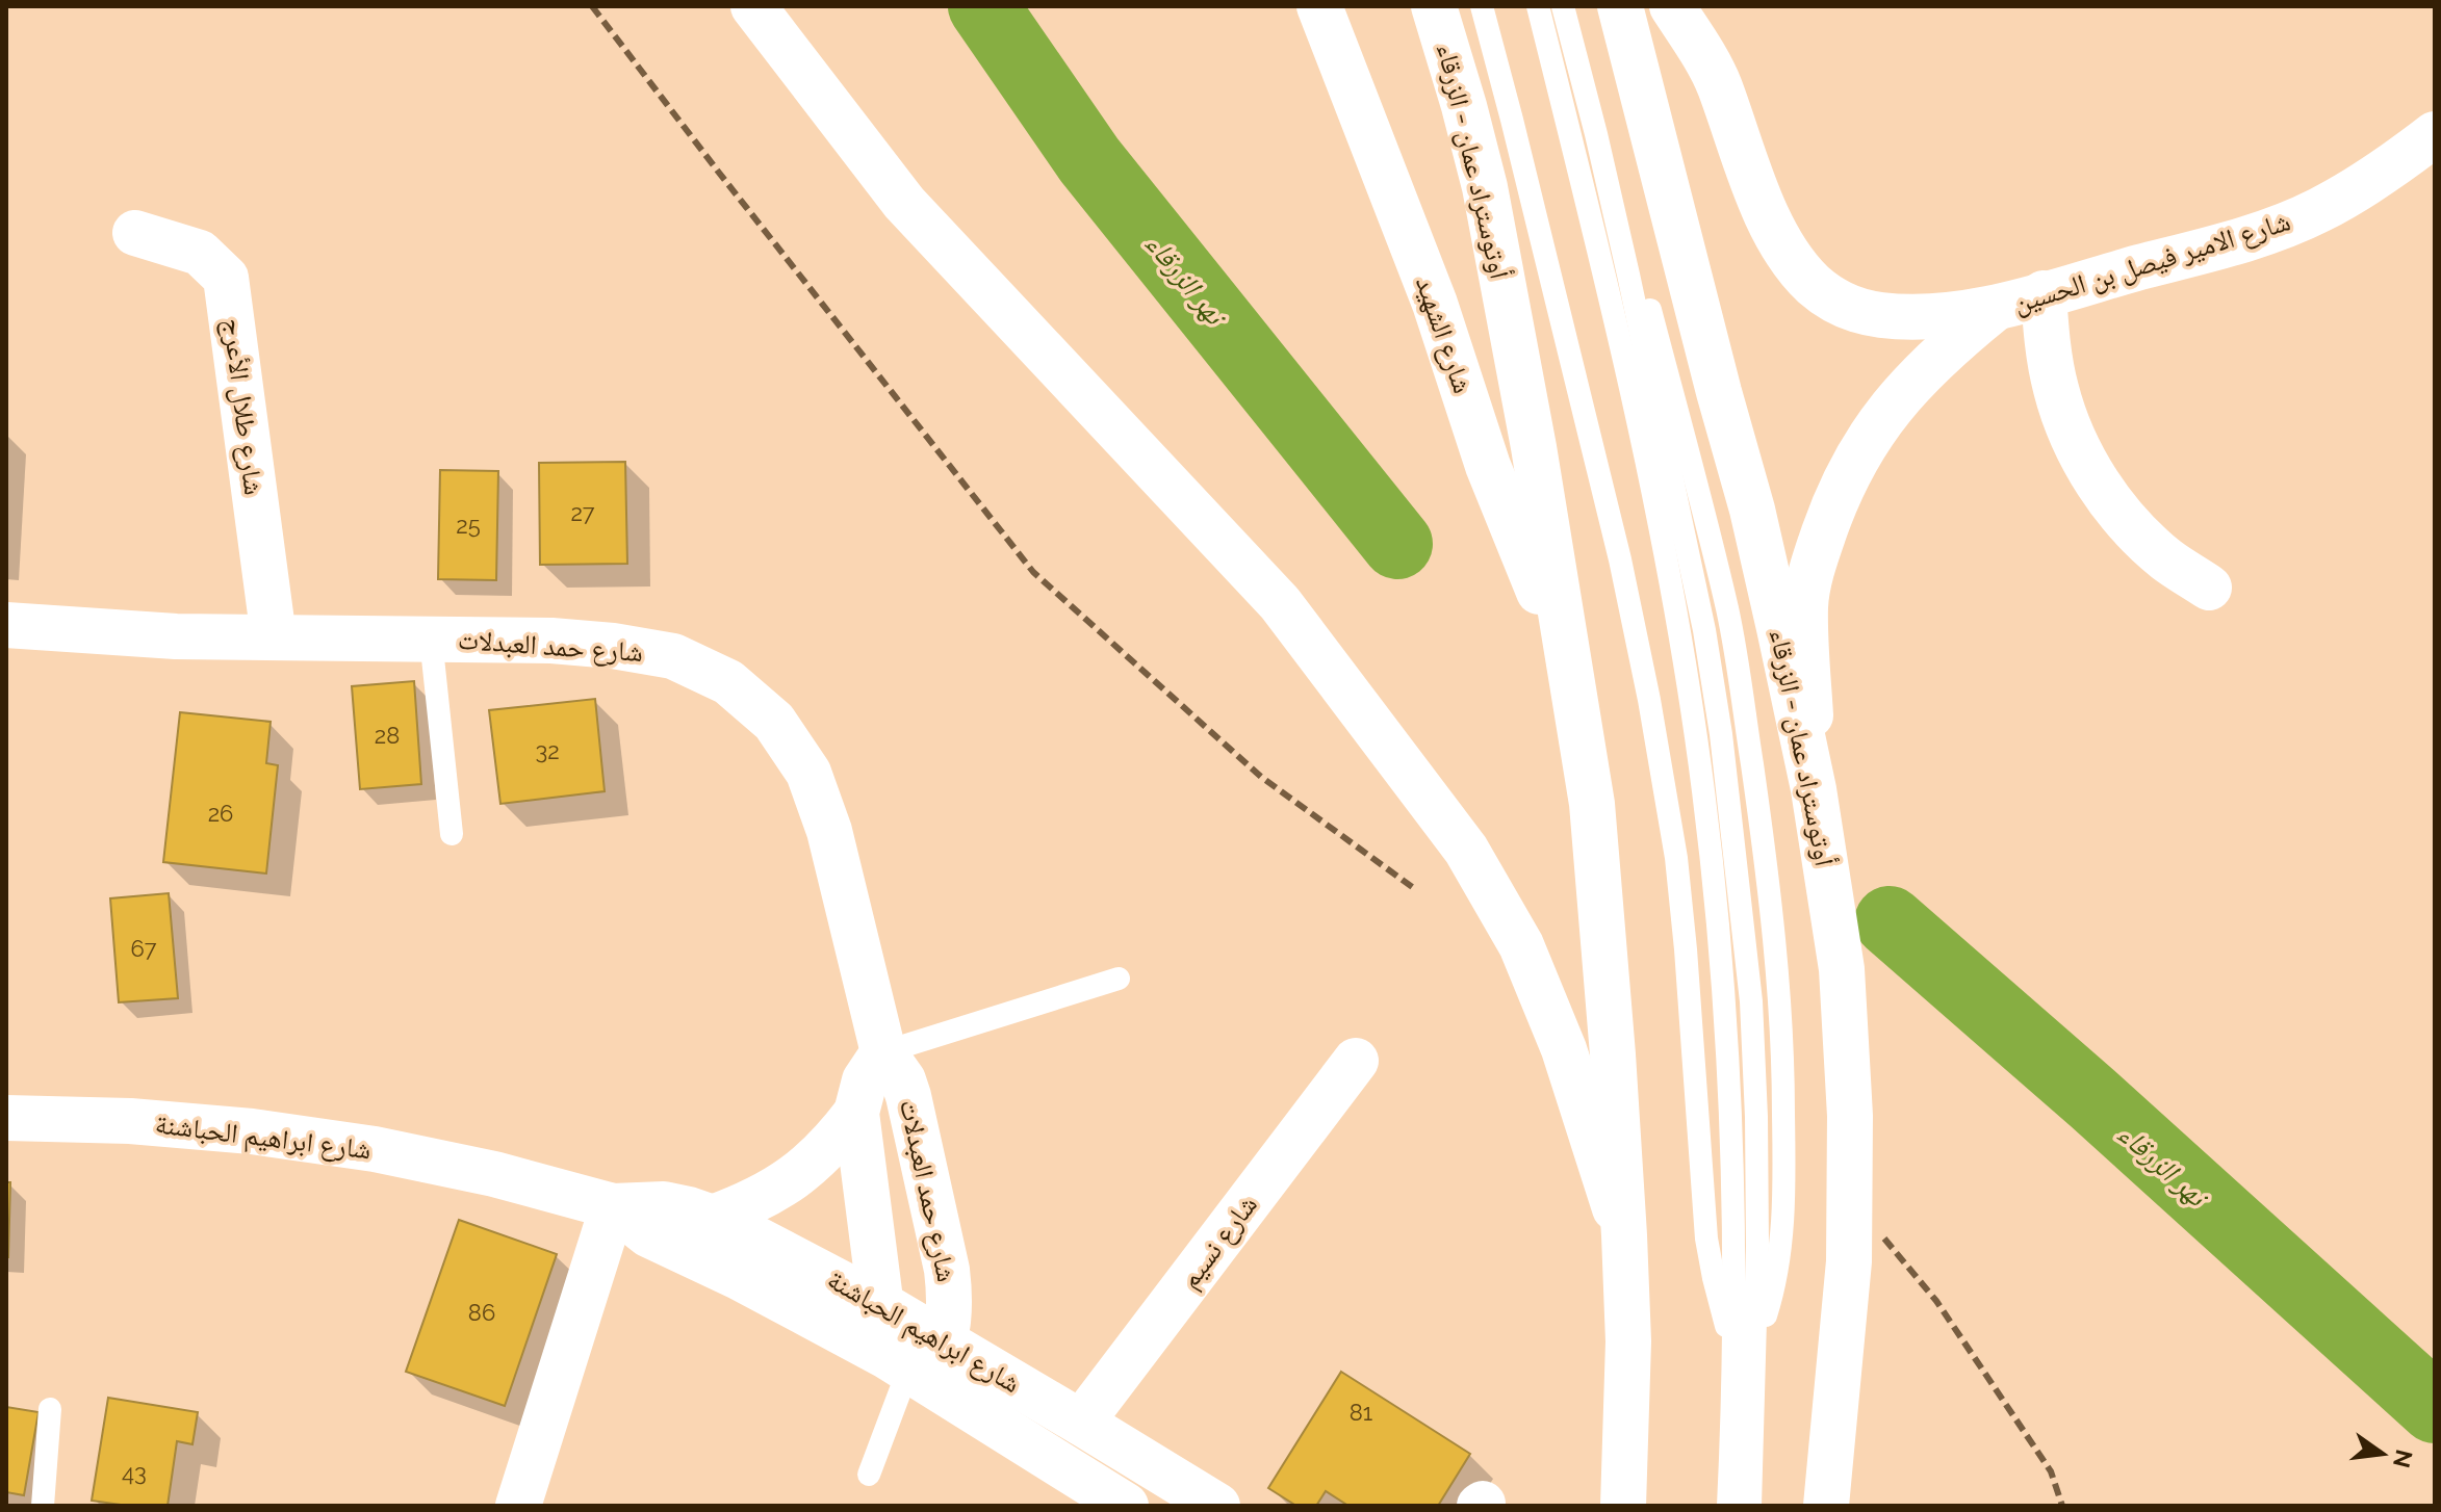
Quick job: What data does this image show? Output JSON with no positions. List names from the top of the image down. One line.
{"streets":{"main road":["أوتوستراد عمان - الزرقاء","شارع الامير فيصل بن الحسين","شارع الشهيد","شارع طلال الأعرج","شارع حمد العبدلات","شارع ابراهيم الحباشنة","شارع نسيم"]},"crossings":[["أوتوستراد عمان - الزرقاء","شارع الامير فيصل بن الحسين"],["أوتوستراد عمان - الزرقاء","شارع الشهيد"],["شارع طلال الأعرج","شارع حمد العبدلات"],["شارع حمد العبدلات","شارع ابراهيم الحباشنة"],["شارع ابراهيم الحباشنة","شارع نسيم"]],"water":["نهر الزرقاء"],"house_numbers":["27","25","28","32","26","67","86","81","43"],"north":"right"}
